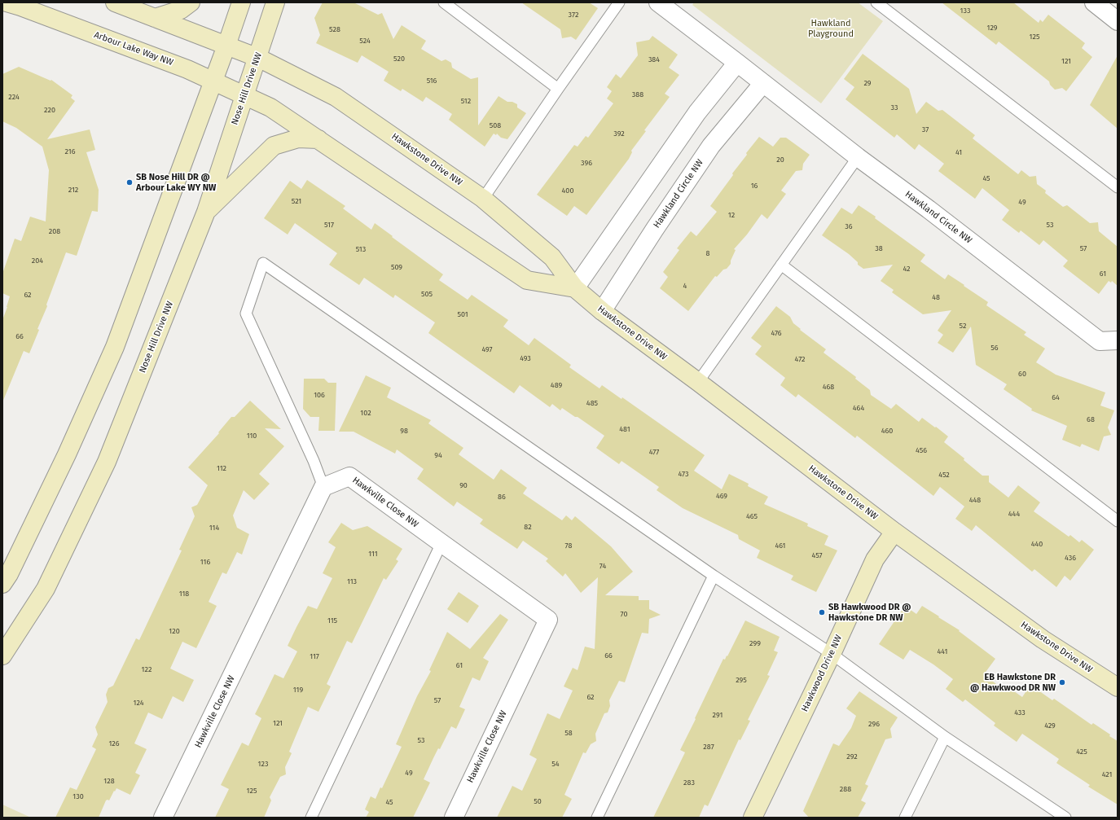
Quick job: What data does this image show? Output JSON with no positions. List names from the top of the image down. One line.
{"streets":{"street":["Arbour Lake Way NW","Nose Hill Drive NW","Hawkstone Drive NW","Hawkland Circle NW","Hawkville Close NW","Hawkwood Drive NW"]},"crossings":[["Arbour Lake Way NW","Nose Hill Drive NW"],["Nose Hill Drive NW","Hawkstone Drive NW"],["Hawkstone Drive NW","Hawkland Circle NW"],["Hawkstone Drive NW","Hawkwood Drive NW"]],"parks":["Hawkland Playground"],"places":["SB Nose Hill DR @ Arbour Lake WY NW","SB Hawkwood DR @ Hawkstone DR NW","EB Hawkstone DR @ Hawkwood DR NW"],"house_numbers":["133","372","129","528","125","524","520","384","121","516","29","388","224","512","33","220","508","37","392","216","41","20","396","45","16","212","400","521","49","12","517","53","36","208","38","57","513","8","204","509","42","61","4","505","62","48","501","52","476","66","56","497","493","472","60","489","468","106","64","485","464","102","68","481","98","460","110","456","477","94","112","473","452","90","469","86","448","444","465","82","114","440","78","461","111","457","436","116","74","113","118","70","115","120","299","441","66","117","61","122","295","119","62","57","124","433","291","121","296","429","58","53","126","287","425","292","123","54","49","421","128","283","288","125","130","50","45"]}
